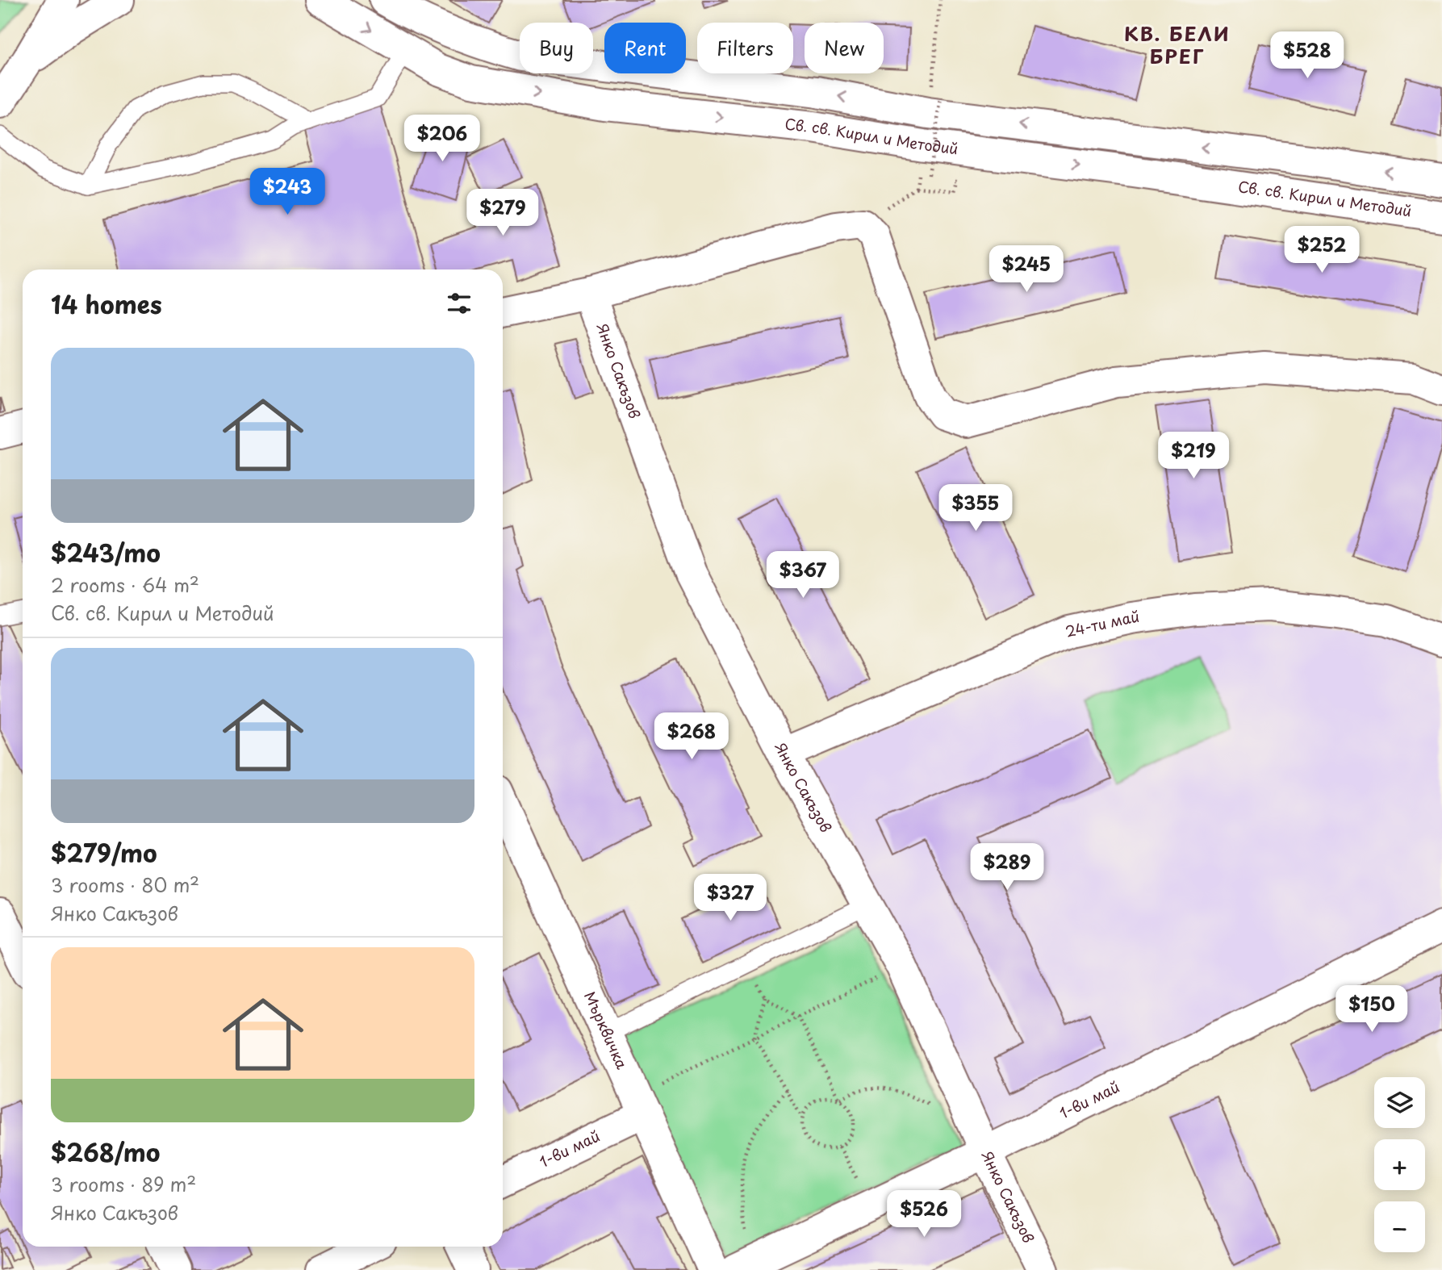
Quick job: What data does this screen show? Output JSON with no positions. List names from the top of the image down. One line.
{"streets":{"street":["Св. св. Кирил и Методий","Янко Сакъзов","24-ти май","Мърквичка","1-ви май"]},"crossings":[["Янко Сакъзов","24-ти май"],["Янко Сакъзов","1-ви май"],["Мърквичка","1-ви май"]],"districts":["КВ. БЕЛИ БРЕГ"],"page":{"chip":["Buy","Rent","Filters","New"],"price":["$528","$206","$243","$279","$252","$245","$219","$355","$367","$268","$289","$327","$150","$526"],"heading":"14 homes","list":[{"name":"$243/mo","note":"2 rooms · 64 m² · Св. св. Кирил и Методий"},{"name":"$279/mo","note":"3 rooms · 80 m² · Янко Сакъзов"},{"name":"$268/mo","note":"3 rooms · 89 m² · Янко Сакъзов"}],"map_buttons":["+","−"]}}
